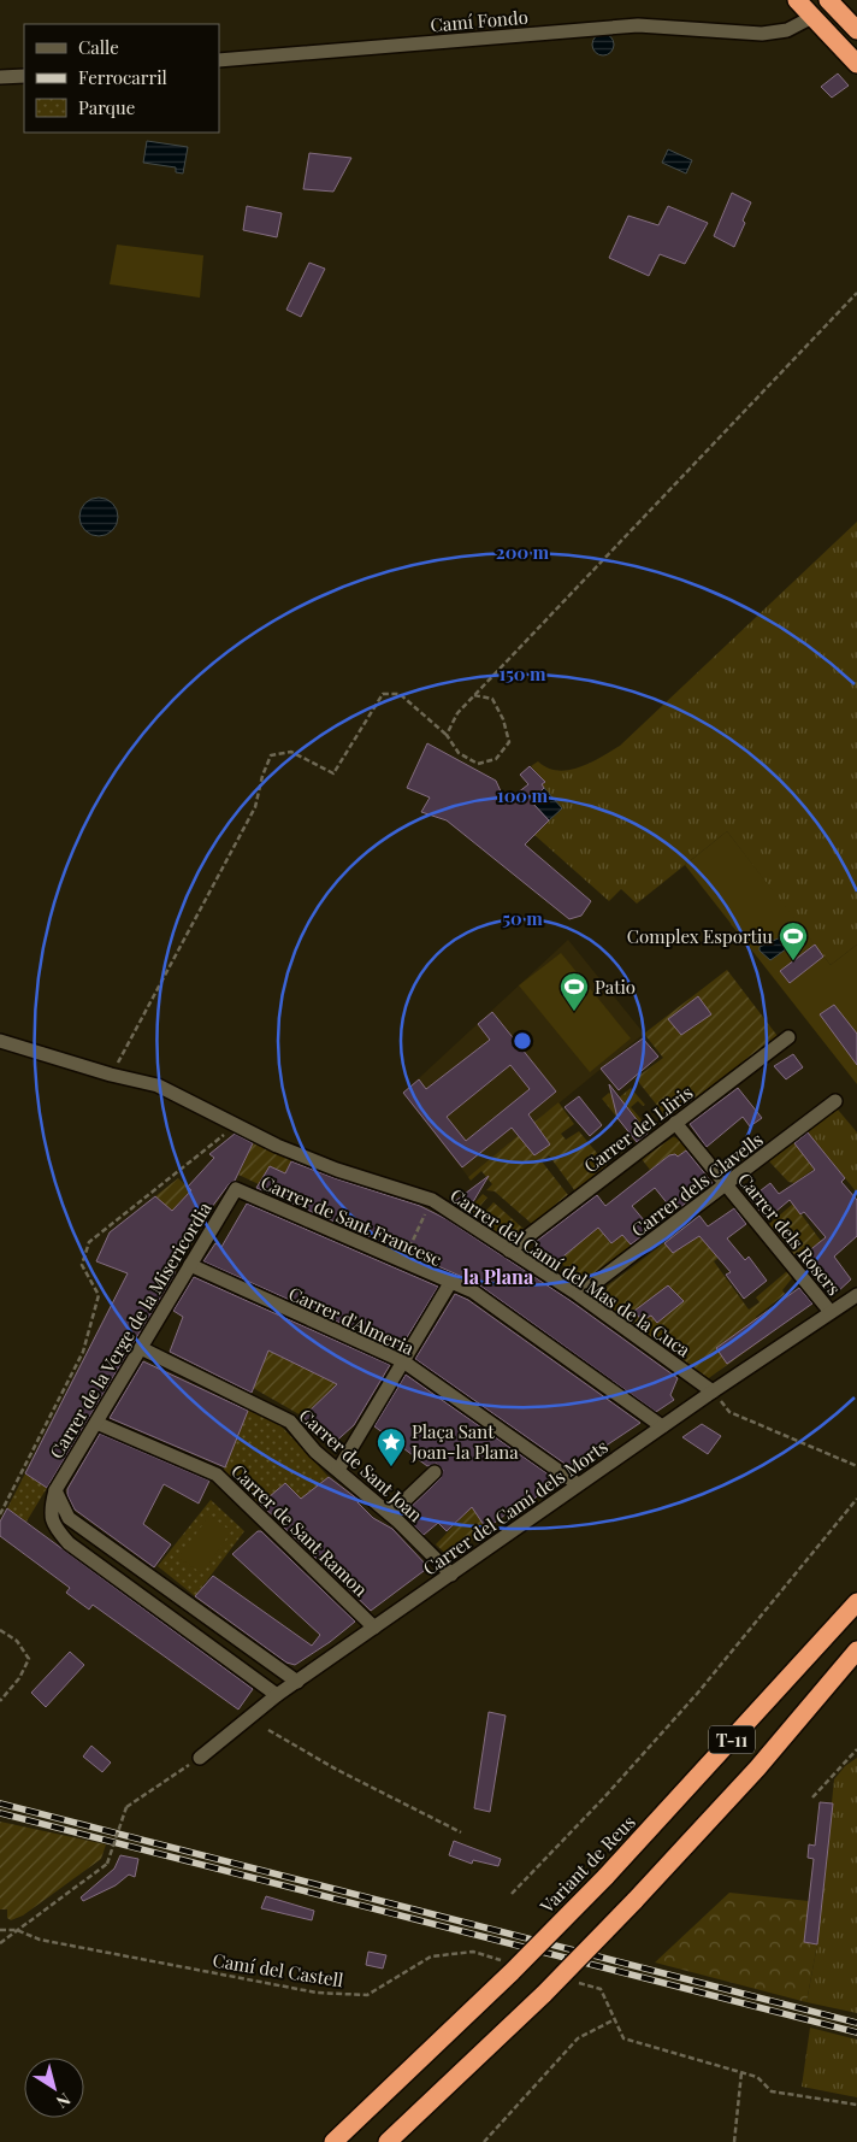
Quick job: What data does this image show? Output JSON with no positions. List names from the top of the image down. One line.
{"streets":{"highway":["T-11","Variant de Reus"],"street":["Camí Fondo","Carrer del Lliris","Carrer dels Clavells","Carrer de Sant Francesc","Carrer dels Rosers","Carrer del Camí del Mas de la Cuca","Carrer d'Almeria","Carrer de la Verge de la Misericordia","Carrer de Sant Joan","Carrer del Camí dels Morts","Carrer de Sant Ramon"],"path":["Camí del Castell"]},"crossings":[["Carrer del Lliris","Carrer dels Rosers"],["Carrer del Lliris","Carrer del Camí del Mas de la Cuca"],["Carrer dels Clavells","Carrer dels Rosers"],["Carrer dels Clavells","Carrer del Camí del Mas de la Cuca"],["Carrer de Sant Francesc","Carrer de la Verge de la Misericordia"],["Carrer de Sant Francesc","Carrer del Camí dels Morts"],["Carrer dels Rosers","Carrer del Camí dels Morts"],["Carrer del Camí del Mas de la Cuca","Carrer del Camí dels Morts"],["Carrer d'Almeria","Carrer de la Verge de la Misericordia"],["Carrer d'Almeria","Carrer del Camí dels Morts"],["Carrer de la Verge de la Misericordia","Carrer de Sant Joan"],["Carrer de la Verge de la Misericordia","Carrer de Sant Ramon"],["Carrer de Sant Joan","Carrer del Camí dels Morts"],["Carrer del Camí dels Morts","Carrer de Sant Ramon"],["Variant de Reus","Camí del Castell"]],"districts":["la Plana"],"places":{"sports":["Complex Esportiu","Patio"],"place":["Plaça Sant Joan-la Plana"]},"legend":["Calle","Ferrocarril","Parque"],"north":"bottom right","rings":["200 m","150 m","100 m","50 m"]}
